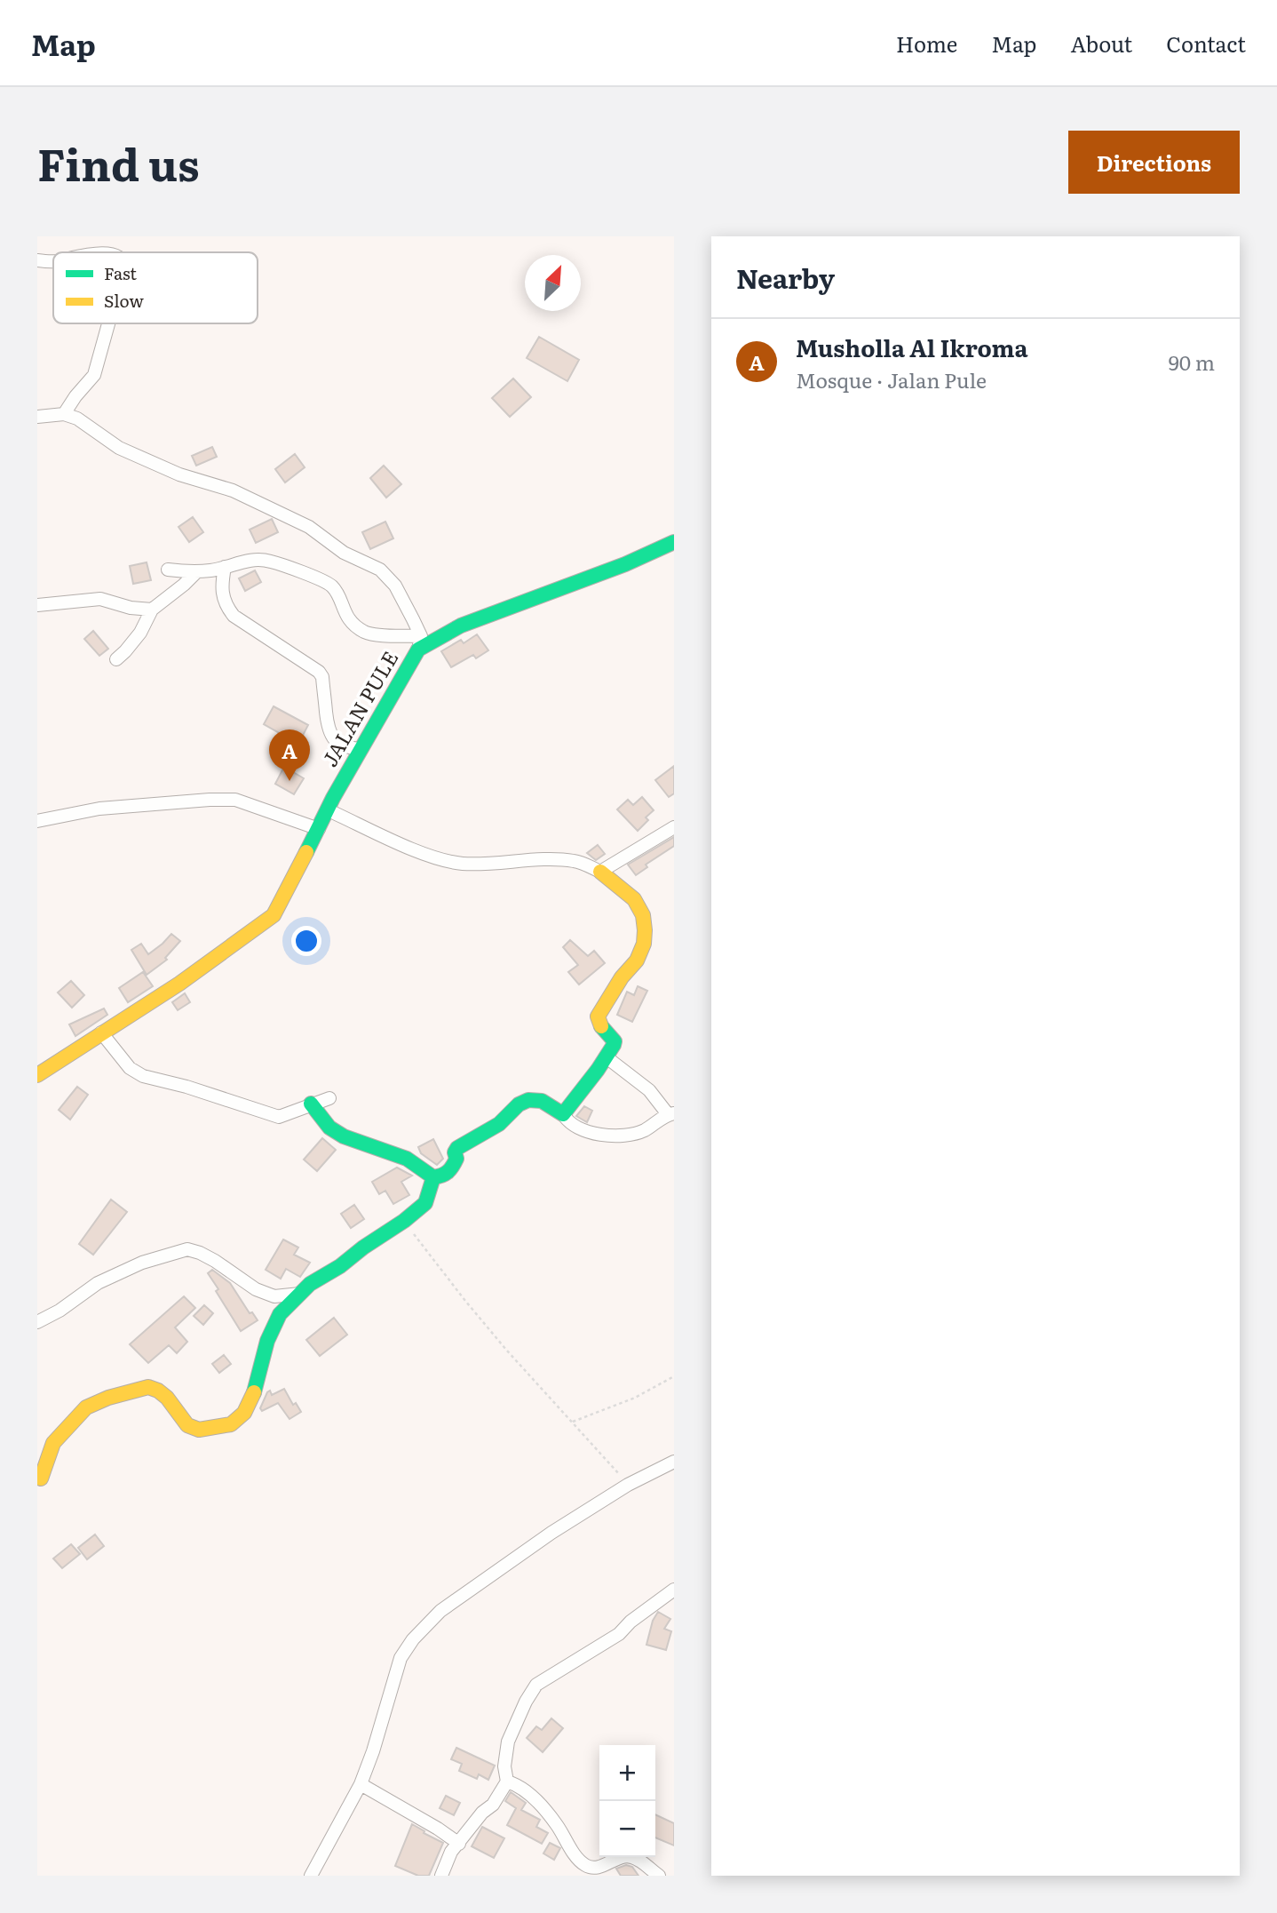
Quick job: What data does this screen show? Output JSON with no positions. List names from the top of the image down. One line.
{"streets":{"street":["JALAN PULE"]},"legend":["Fast","Slow"],"north":"top right","page":{"header":"Map","nav":["Home","Map","About","Contact"],"title":"Find us","buttons":"Directions","heading":"Nearby","list":[{"mark":"A","name":"Musholla Al Ikroma","note":"Mosque · Jalan Pule","value":"90 m"}],"pins":"A","map_buttons":["+","−"]}}
